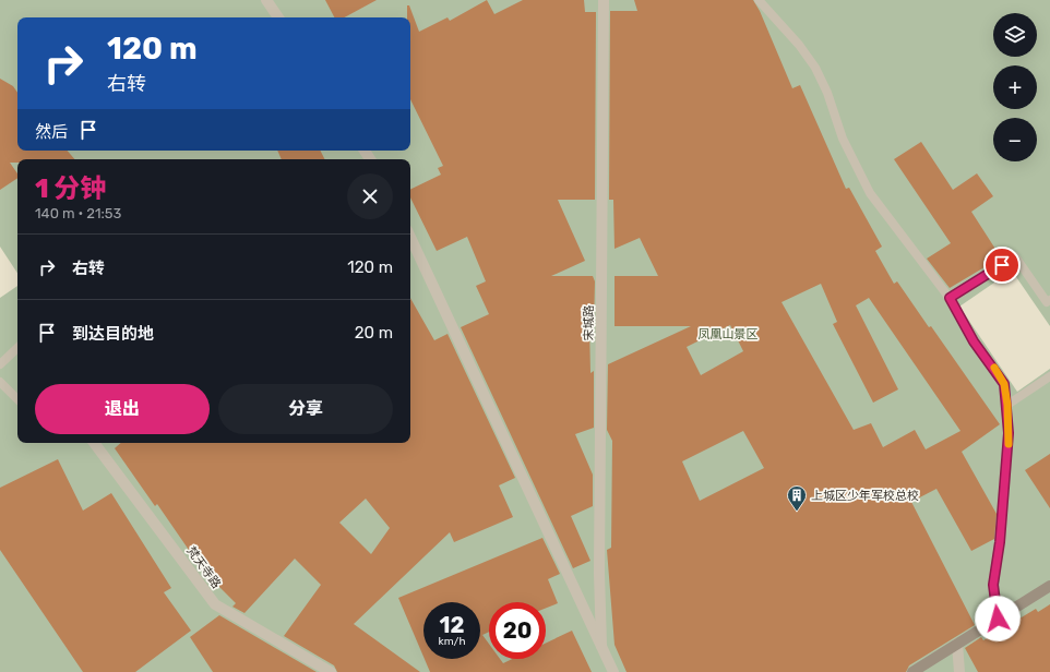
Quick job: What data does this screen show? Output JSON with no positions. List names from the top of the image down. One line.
{"streets":{"street":["宋城路","梵天寺路"]},"parks":["凤凰山景区"],"places":{"building":["上城区少年军校总校"]},"page":{"map_buttons":["+","−"],"turn":["120 m","右转"],"then":"然后","heading":["1 分钟","140 m · 21:53"],"list":[{"name":"右转","value":"120 m"},{"name":"到达目的地","value":"20 m"}],"buttons":["退出","分享"],"speed":"12 km/h","limit":"20"}}
